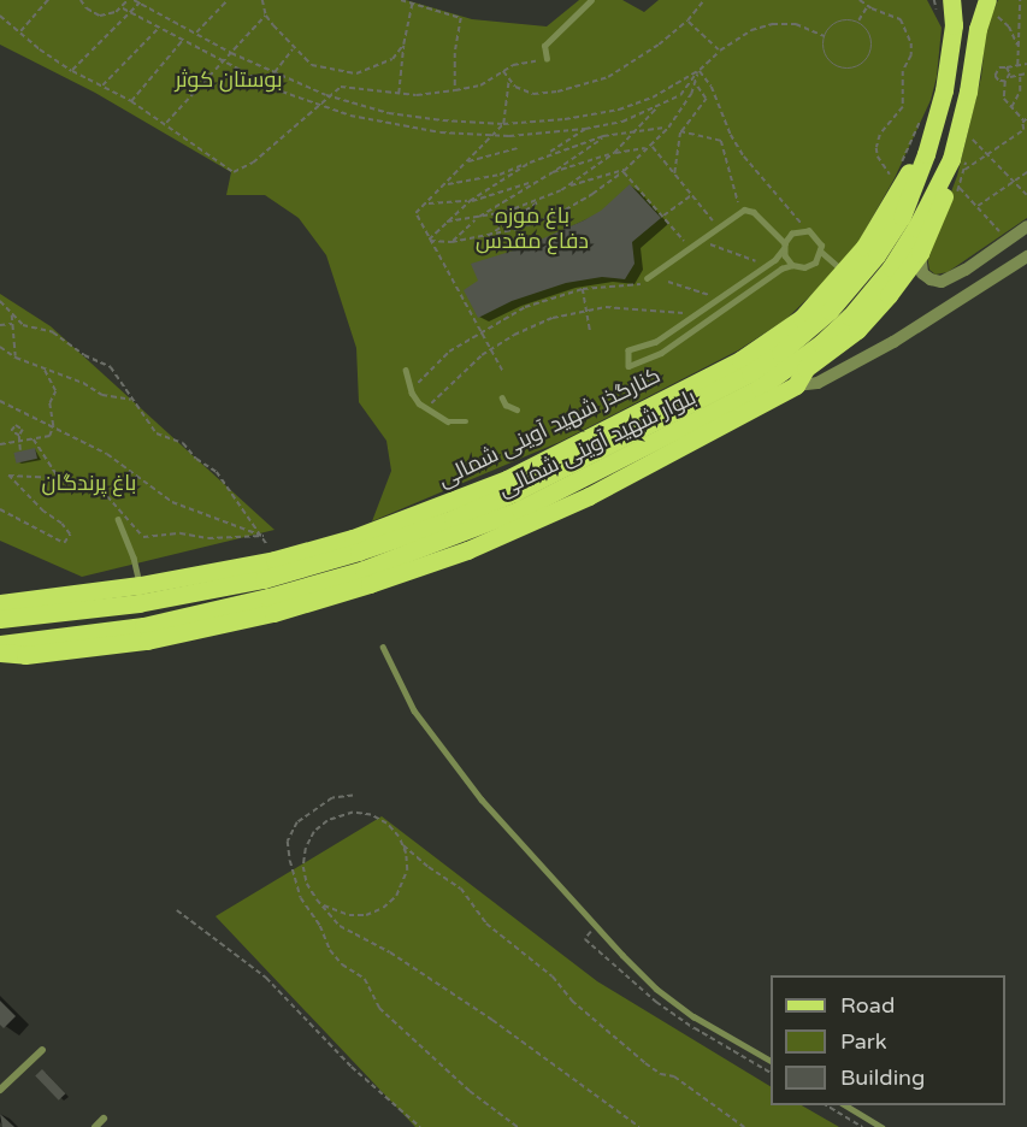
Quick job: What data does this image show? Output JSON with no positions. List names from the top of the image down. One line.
{"streets":{"main road":["کنارگذر شهید آوینی شمالی","بلوار شهید آوینی شمالی"]},"crossings":[["کنارگذر شهید آوینی شمالی","بلوار شهید آوینی شمالی"]],"parks":["بوستان کوثر","باغ موزه دفاع مقدس","باغ پرندگان"],"legend":["Road","Park","Building"]}
